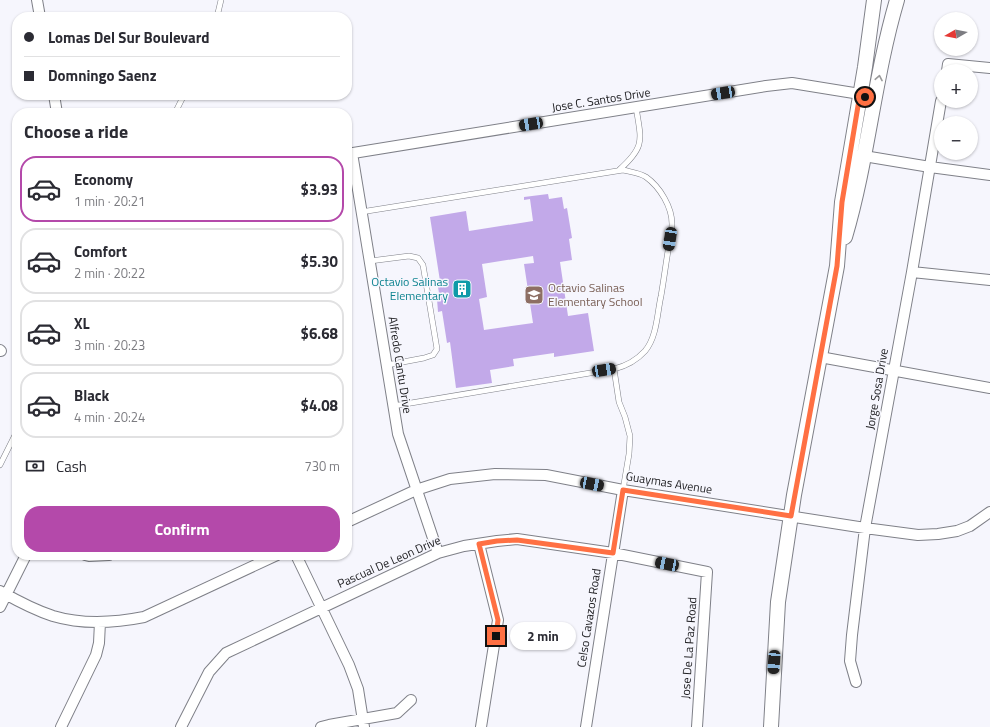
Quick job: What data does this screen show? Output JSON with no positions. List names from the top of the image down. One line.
{"streets":{"street":["Jose C. Santos Drive","Alfredo Cantu Drive","Jorge Sosa Drive","Guaymas Avenue","Pascual De Leon Drive","Celso Cavazos Road","Jose De La Paz Road"]},"crossings":[["Alfredo Cantu Drive","Guaymas Avenue"],["Alfredo Cantu Drive","Pascual De Leon Drive"],["Jorge Sosa Drive","Guaymas Avenue"],["Guaymas Avenue","Celso Cavazos Road"],["Pascual De Leon Drive","Celso Cavazos Road"],["Pascual De Leon Drive","Jose De La Paz Road"]],"places":{"building":["Octavio Salinas Elementary"],"school or university":["Octavio Salinas Elementary School"]},"north":"left","page":{"map_buttons":["+","−"],"banner":["Lomas Del Sur Boulevard","Domningo Saenz"],"heading":"Choose a ride","list":[{"name":"Economy","note":"1 min · 20:21","value":"$3.93"},{"name":"Comfort","note":"2 min · 20:22","value":"$5.30"},{"name":"XL","note":"3 min · 20:23","value":"$6.68"},{"name":"Black","note":"4 min · 20:24","value":"$4.08"}],"pay":["Cash","730 m"],"buttons":"Confirm","bubble":"2 min"}}
